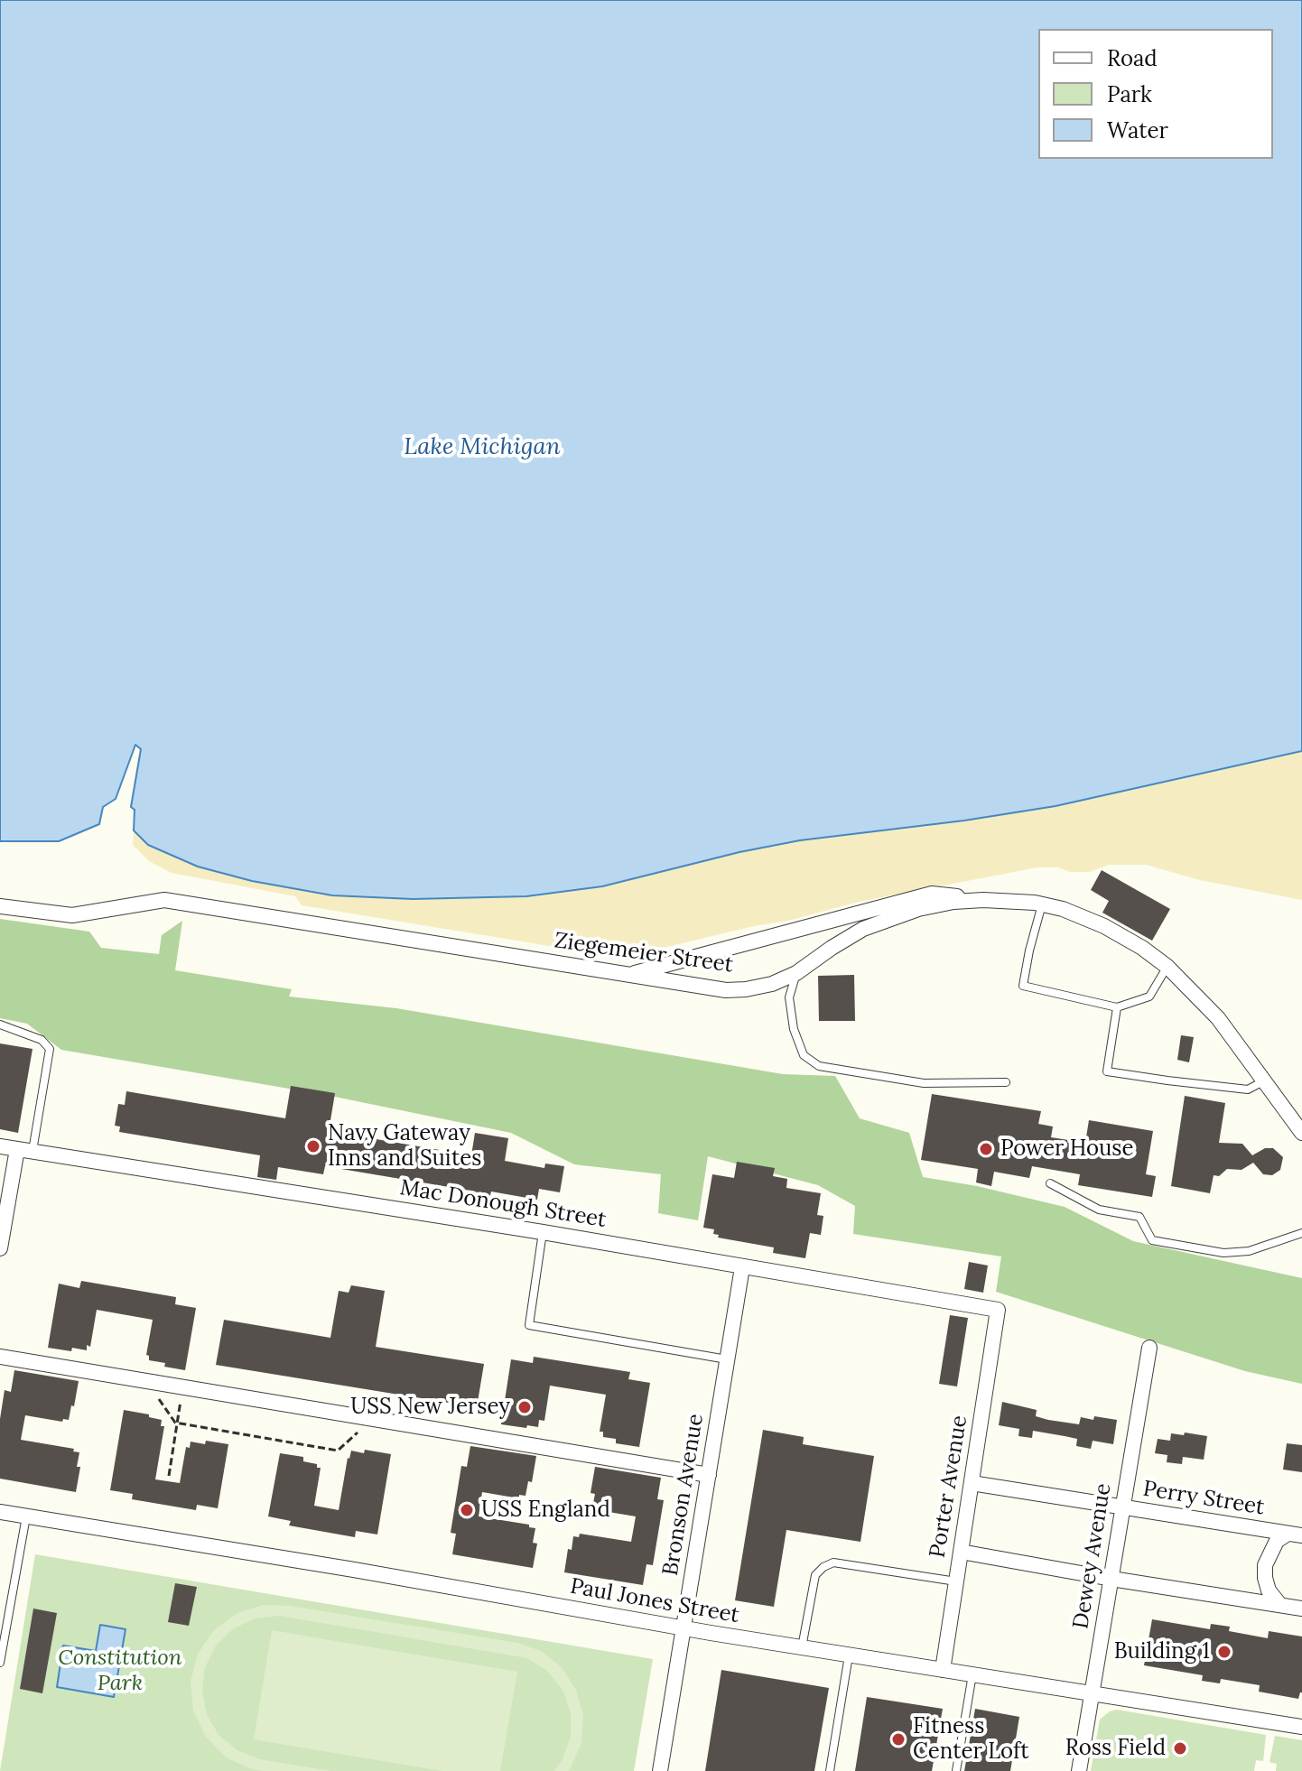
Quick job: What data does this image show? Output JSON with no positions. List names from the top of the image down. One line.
{"streets":{"street":["Ziegemeier Street","Mac Donough Street","Porter Avenue","Bronson Avenue","Perry Street","Dewey Avenue","Paul Jones Street"]},"crossings":[["Mac Donough Street","Porter Avenue"],["Mac Donough Street","Bronson Avenue"],["Porter Avenue","Perry Street"],["Porter Avenue","Paul Jones Street"],["Bronson Avenue","Paul Jones Street"],["Perry Street","Dewey Avenue"],["Dewey Avenue","Paul Jones Street"]],"water":["Lake Michigan"],"parks":["Constitution Park"],"places":["Navy Gateway Inns and Suites","Power House","USS New Jersey","USS England","Building 1","Fitness Center Loft","Ross Field"],"legend":["Road","Park","Water"]}
